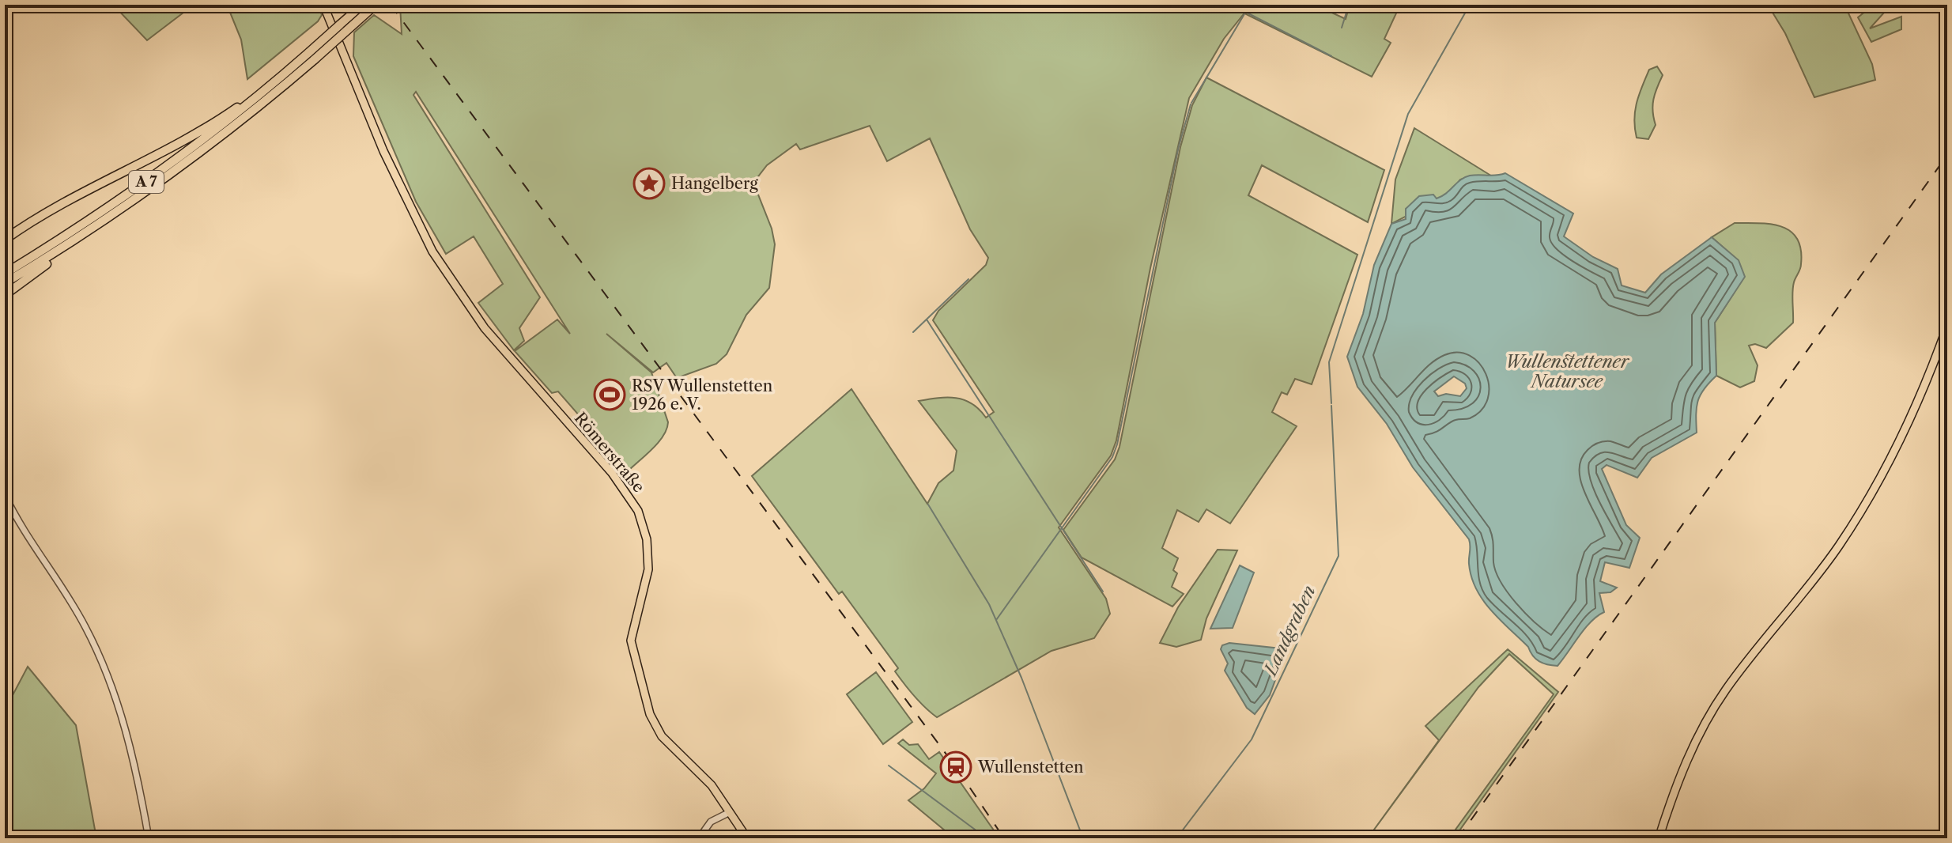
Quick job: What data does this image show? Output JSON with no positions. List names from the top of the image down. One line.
{"streets":{"highway":["A 7"],"main road":["Römerstraße"]},"water":["Wullenstettener Natursee","Landgraben"],"places":{"place":["Hangelberg"],"sports":["RSV Wullenstetten 1926 e. V."],"station":["Wullenstetten"]}}
